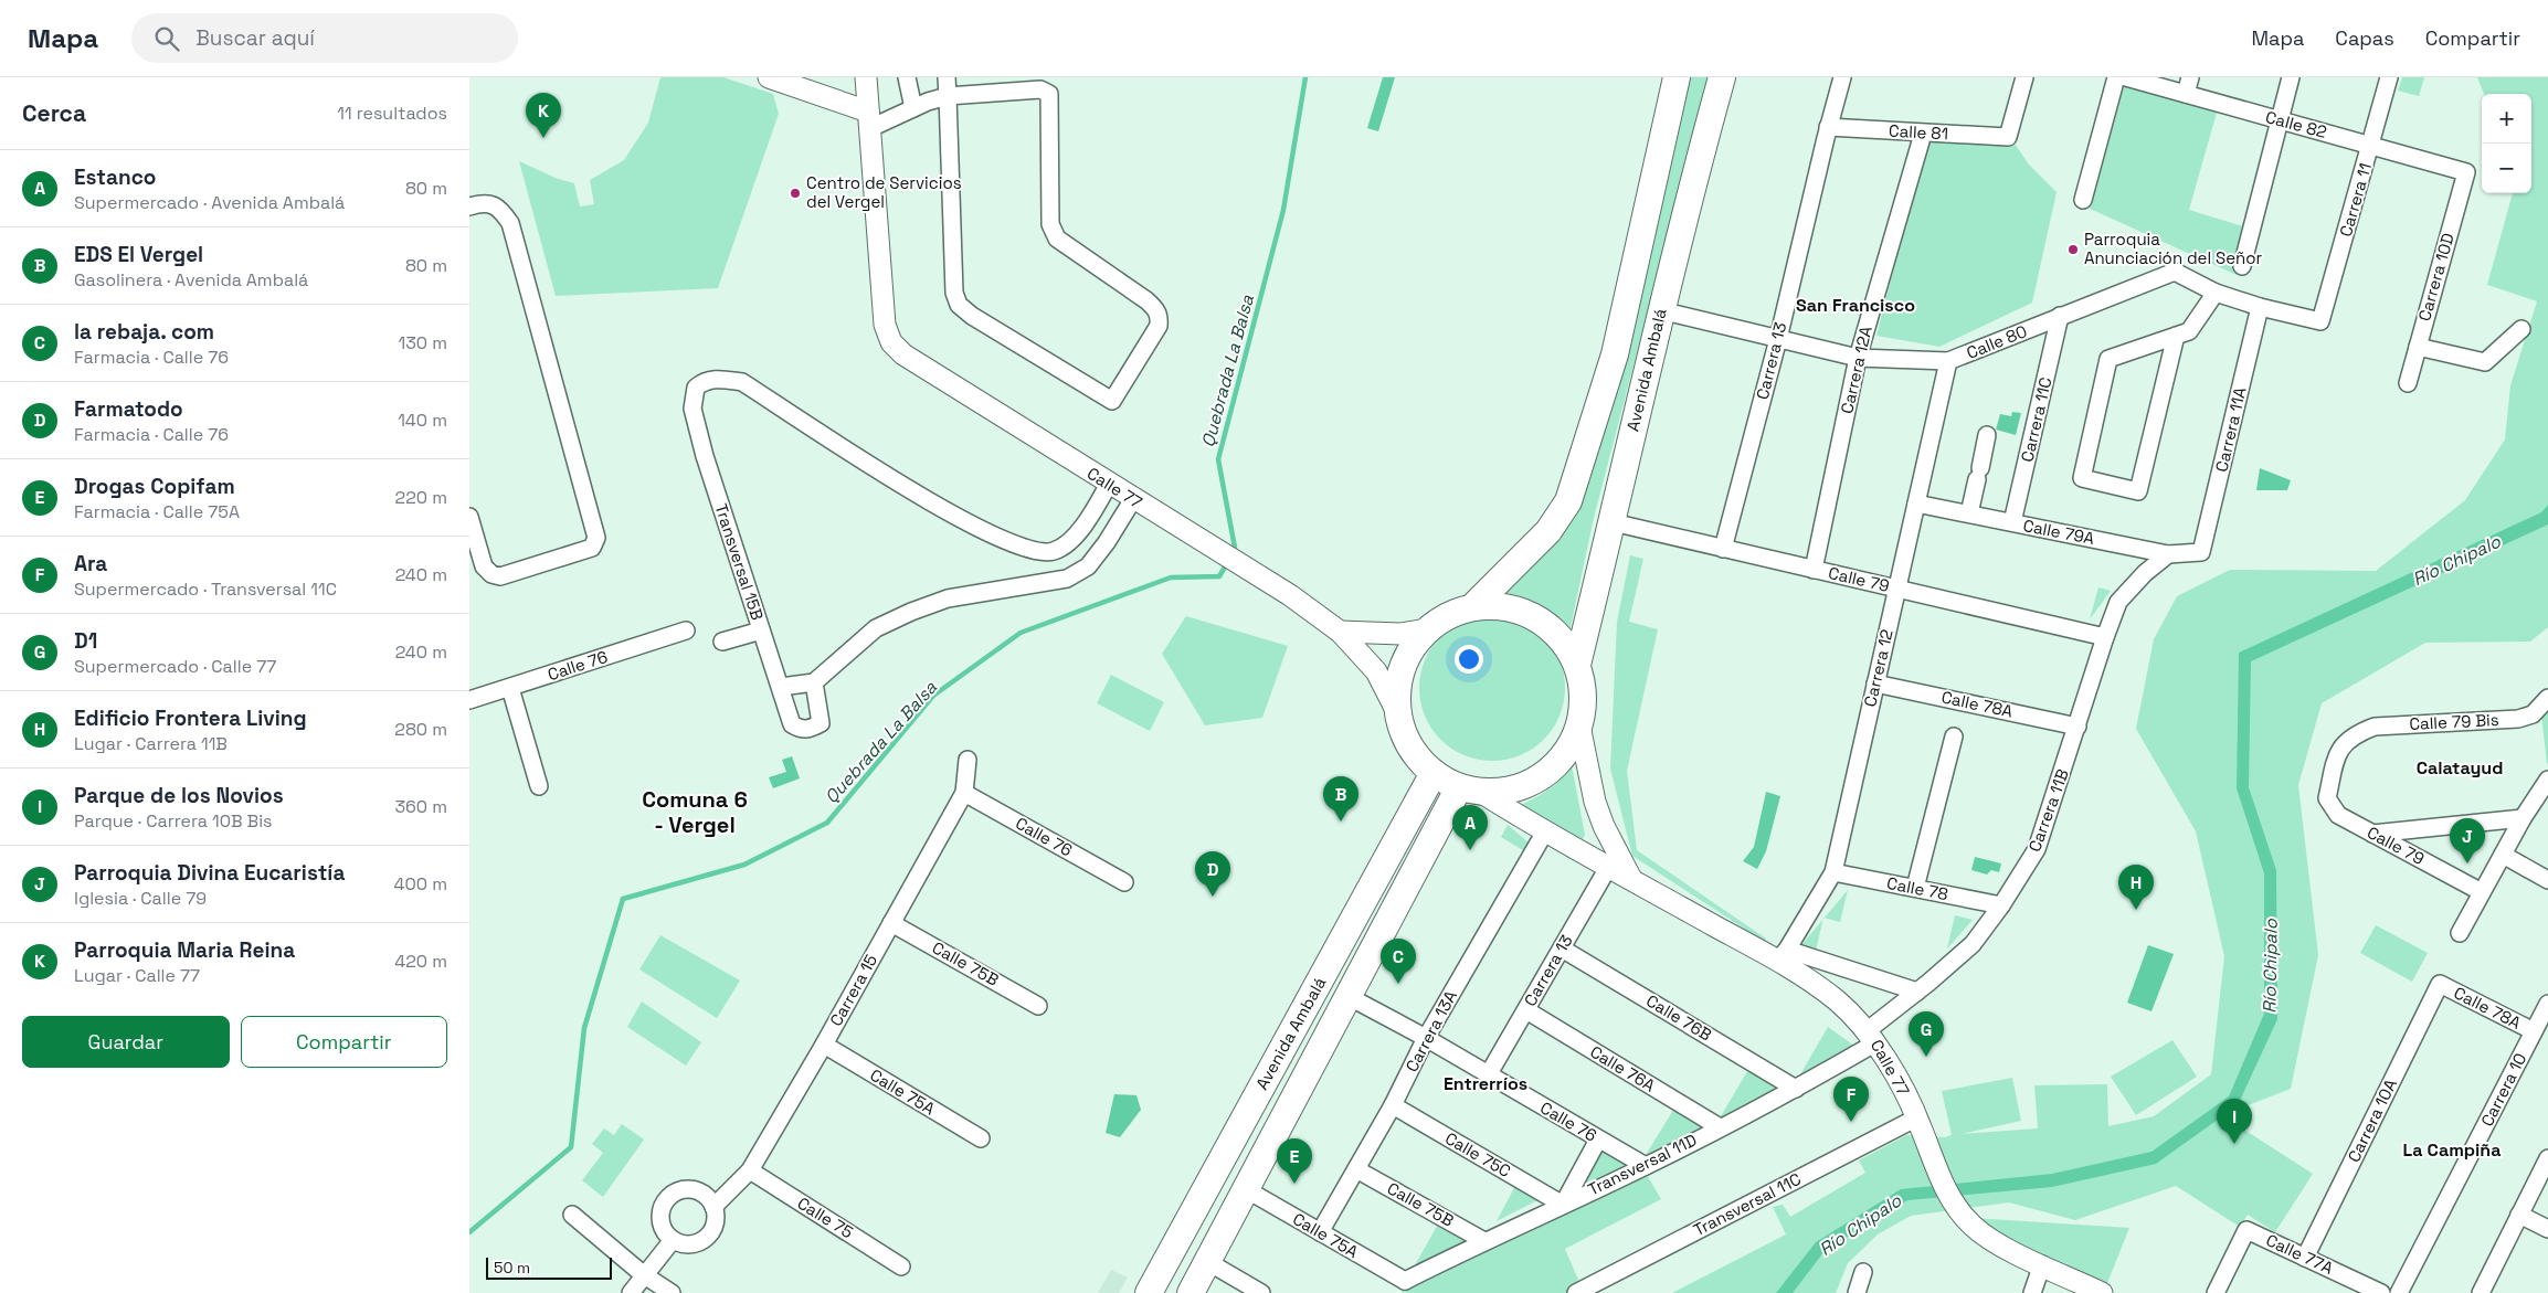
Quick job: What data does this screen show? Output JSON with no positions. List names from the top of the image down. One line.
{"streets":{"main road":["Avenida Ambalá"],"street":["Calle 82","Calle 81","Carrera 11","Carrera 10D","Calle 80","Carrera 13","Carrera 12A","Carrera 11C","Carrera 11A","Calle 77","Calle 79A","Transversal 15B","Calle 79","Calle 76","Carrera 12","Calle 78A","Calle 79 Bis","Carrera 11B","Calle 78","Calle 75B","Carrera 15","Calle 76B","Carrera 13A","Calle 76A","Carrera 10","Calle 75A","Carrera 10A","Calle 75C","Transversal 11D","Transversal 11C","Calle 75","Calle 77A"]},"crossings":[["Calle 82","Carrera 11"],["Calle 82","Carrera 10D"],["Calle 81","Carrera 13"],["Carrera 11","Calle 80"],["Calle 80","Carrera 13"],["Calle 80","Avenida Ambalá"],["Calle 80","Carrera 12A"],["Calle 80","Carrera 11C"],["Calle 80","Carrera 11A"],["Calle 80","Carrera 12"],["Carrera 13","Calle 77"],["Carrera 13","Calle 79"],["Carrera 13","Calle 76"],["Carrera 13","Calle 76B"],["Carrera 13","Calle 76A"],["Avenida Ambalá","Calle 77"],["Avenida Ambalá","Calle 79"],["Avenida Ambalá","Calle 76"],["Avenida Ambalá","Calle 75A"],["Carrera 12A","Calle 79"],["Carrera 11C","Calle 79A"],["Carrera 11A","Calle 79A"],["Calle 77","Transversal 15B"],["Calle 77","Carrera 12"],["Calle 77","Carrera 11B"],["Calle 77","Carrera 13A"],["Calle 77","Transversal 11D"],["Calle 77","Transversal 11C"],["Calle 79A","Carrera 12"],["Calle 79A","Carrera 11B"],["Calle 79","Carrera 12"],["Calle 79","Calle 79 Bis"],["Calle 79","Carrera 11B"],["Calle 76","Carrera 15"],["Calle 76","Carrera 13A"],["Calle 76","Transversal 11D"],["Carrera 12","Calle 78A"],["Carrera 12","Calle 78"],["Calle 78A","Carrera 11B"],["Calle 78A","Carrera 10"],["Calle 78A","Carrera 10A"],["Carrera 11B","Calle 78"],["Carrera 11B","Transversal 11D"],["Calle 75B","Carrera 15"],["Calle 75B","Carrera 13A"],["Calle 75B","Transversal 11D"],["Carrera 15","Calle 75A"],["Carrera 15","Calle 75"],["Calle 76B","Transversal 11D"],["Carrera 13A","Calle 75A"],["Carrera 13A","Calle 75C"],["Calle 76A","Transversal 11D"],["Calle 75A","Transversal 11D"],["Carrera 10A","Calle 77A"],["Calle 75C","Transversal 11D"]],"districts":["San Francisco","Calatayud","Comuna 6 - Vergel","Entrerríos","La Campiña"],"water":["Quebrada La Balsa","Río Chipalo"],"places":["Centro de Servicios del Vergel","Parroquia Anunciación del Señor"],"scale_bar":"50 m","page":{"header":"Mapa","search":"Buscar aquí","nav":["Mapa","Capas","Compartir"],"heading":["Cerca","11 resultados"],"pins":["K","B","A","J","D","H","C","G","F","I","E"],"map_buttons":["+","−"],"list":[{"mark":"A","name":"Estanco","note":"Supermercado · Avenida Ambalá","value":"80 m"},{"mark":"B","name":"EDS El Vergel","note":"Gasolinera · Avenida Ambalá","value":"80 m"},{"mark":"C","name":"la rebaja. com","note":"Farmacia · Calle 76","value":"130 m"},{"mark":"D","name":"Farmatodo","note":"Farmacia · Calle 76","value":"140 m"},{"mark":"E","name":"Drogas Copifam","note":"Farmacia · Calle 75A","value":"220 m"},{"mark":"F","name":"Ara","note":"Supermercado · Transversal 11C","value":"240 m"},{"mark":"G","name":"D1","note":"Supermercado · Calle 77","value":"240 m"},{"mark":"H","name":"Edificio Frontera Living","note":"Lugar · Carrera 11B","value":"280 m"},{"mark":"I","name":"Parque de los Novios","note":"Parque · Carrera 10B Bis","value":"360 m"},{"mark":"J","name":"Parroquia Divina Eucaristía","note":"Iglesia · Calle 79","value":"400 m"},{"mark":"K","name":"Parroquia Maria Reina","note":"Lugar · Calle 77","value":"420 m"}],"buttons":["Guardar","Compartir"],"scale":"50 m"}}
